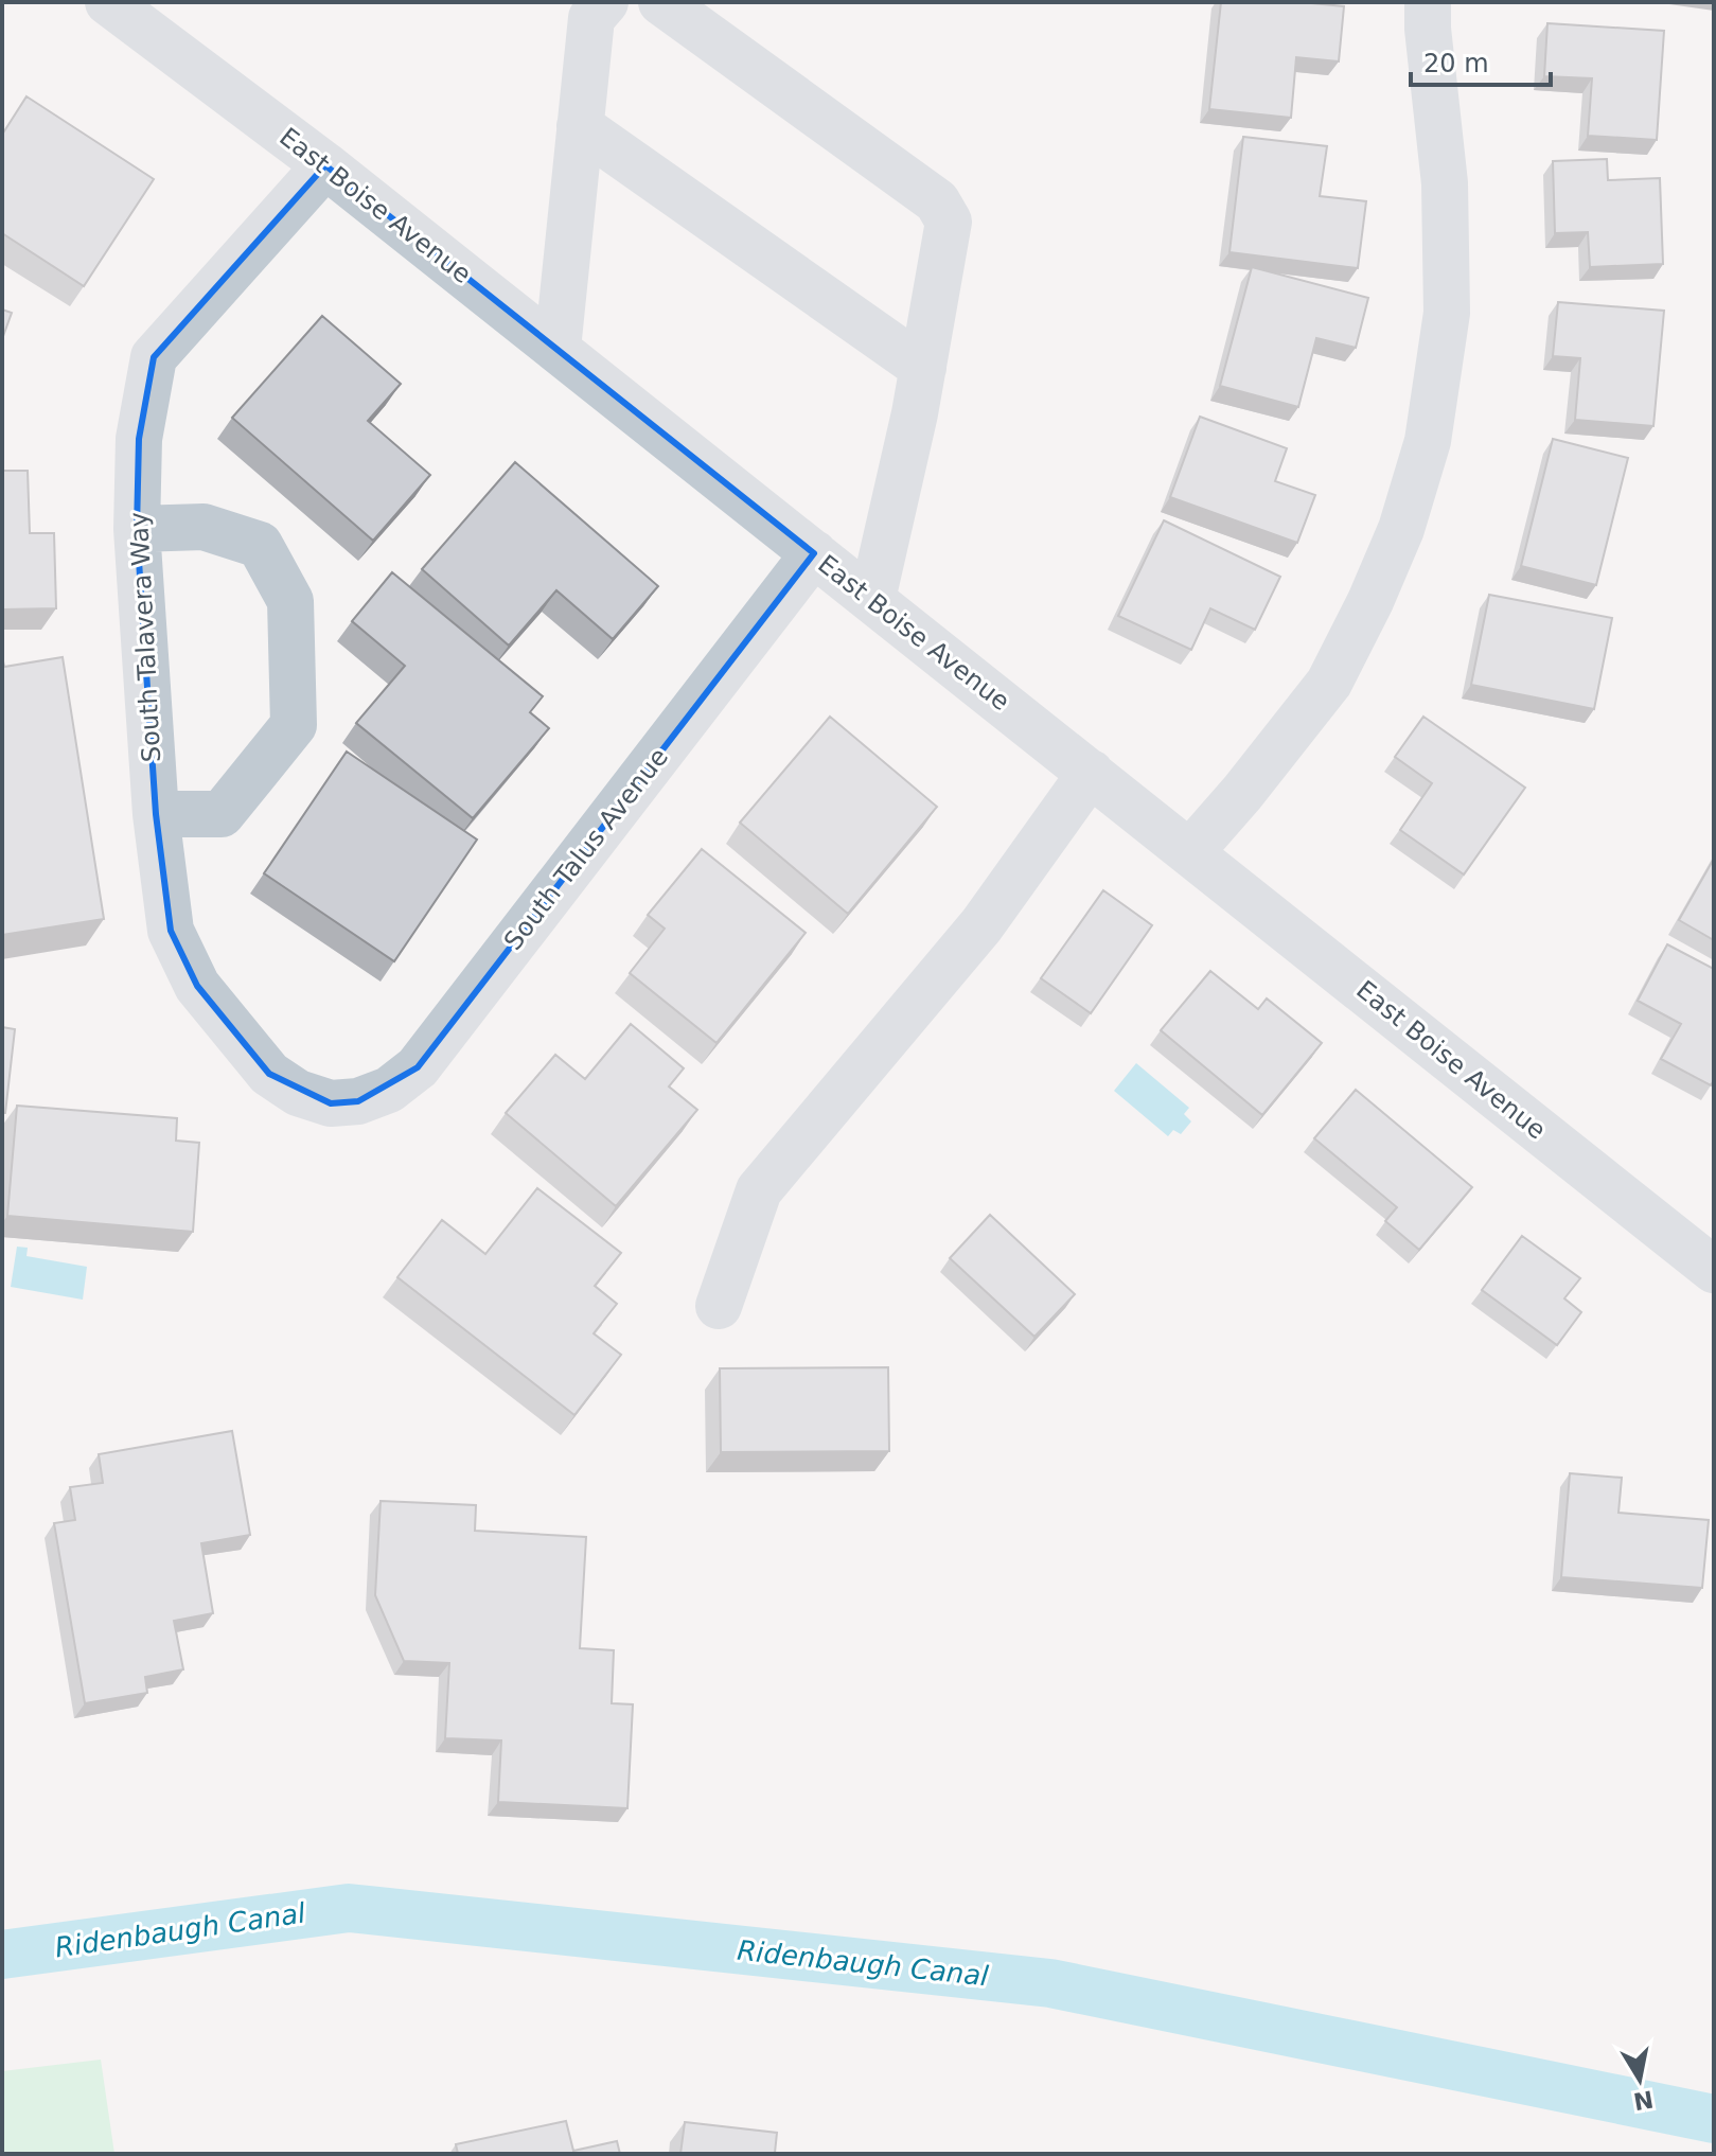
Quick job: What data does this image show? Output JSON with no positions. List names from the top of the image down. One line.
{"streets":{"street":["East Boise Avenue","South Talavera Way","South Talus Avenue"]},"crossings":[["East Boise Avenue","South Talavera Way"],["East Boise Avenue","South Talus Avenue"],["South Talavera Way","South Talus Avenue"]],"water":["Ridenbaugh Canal"],"scale_bar":"20 m","north":"bottom"}
